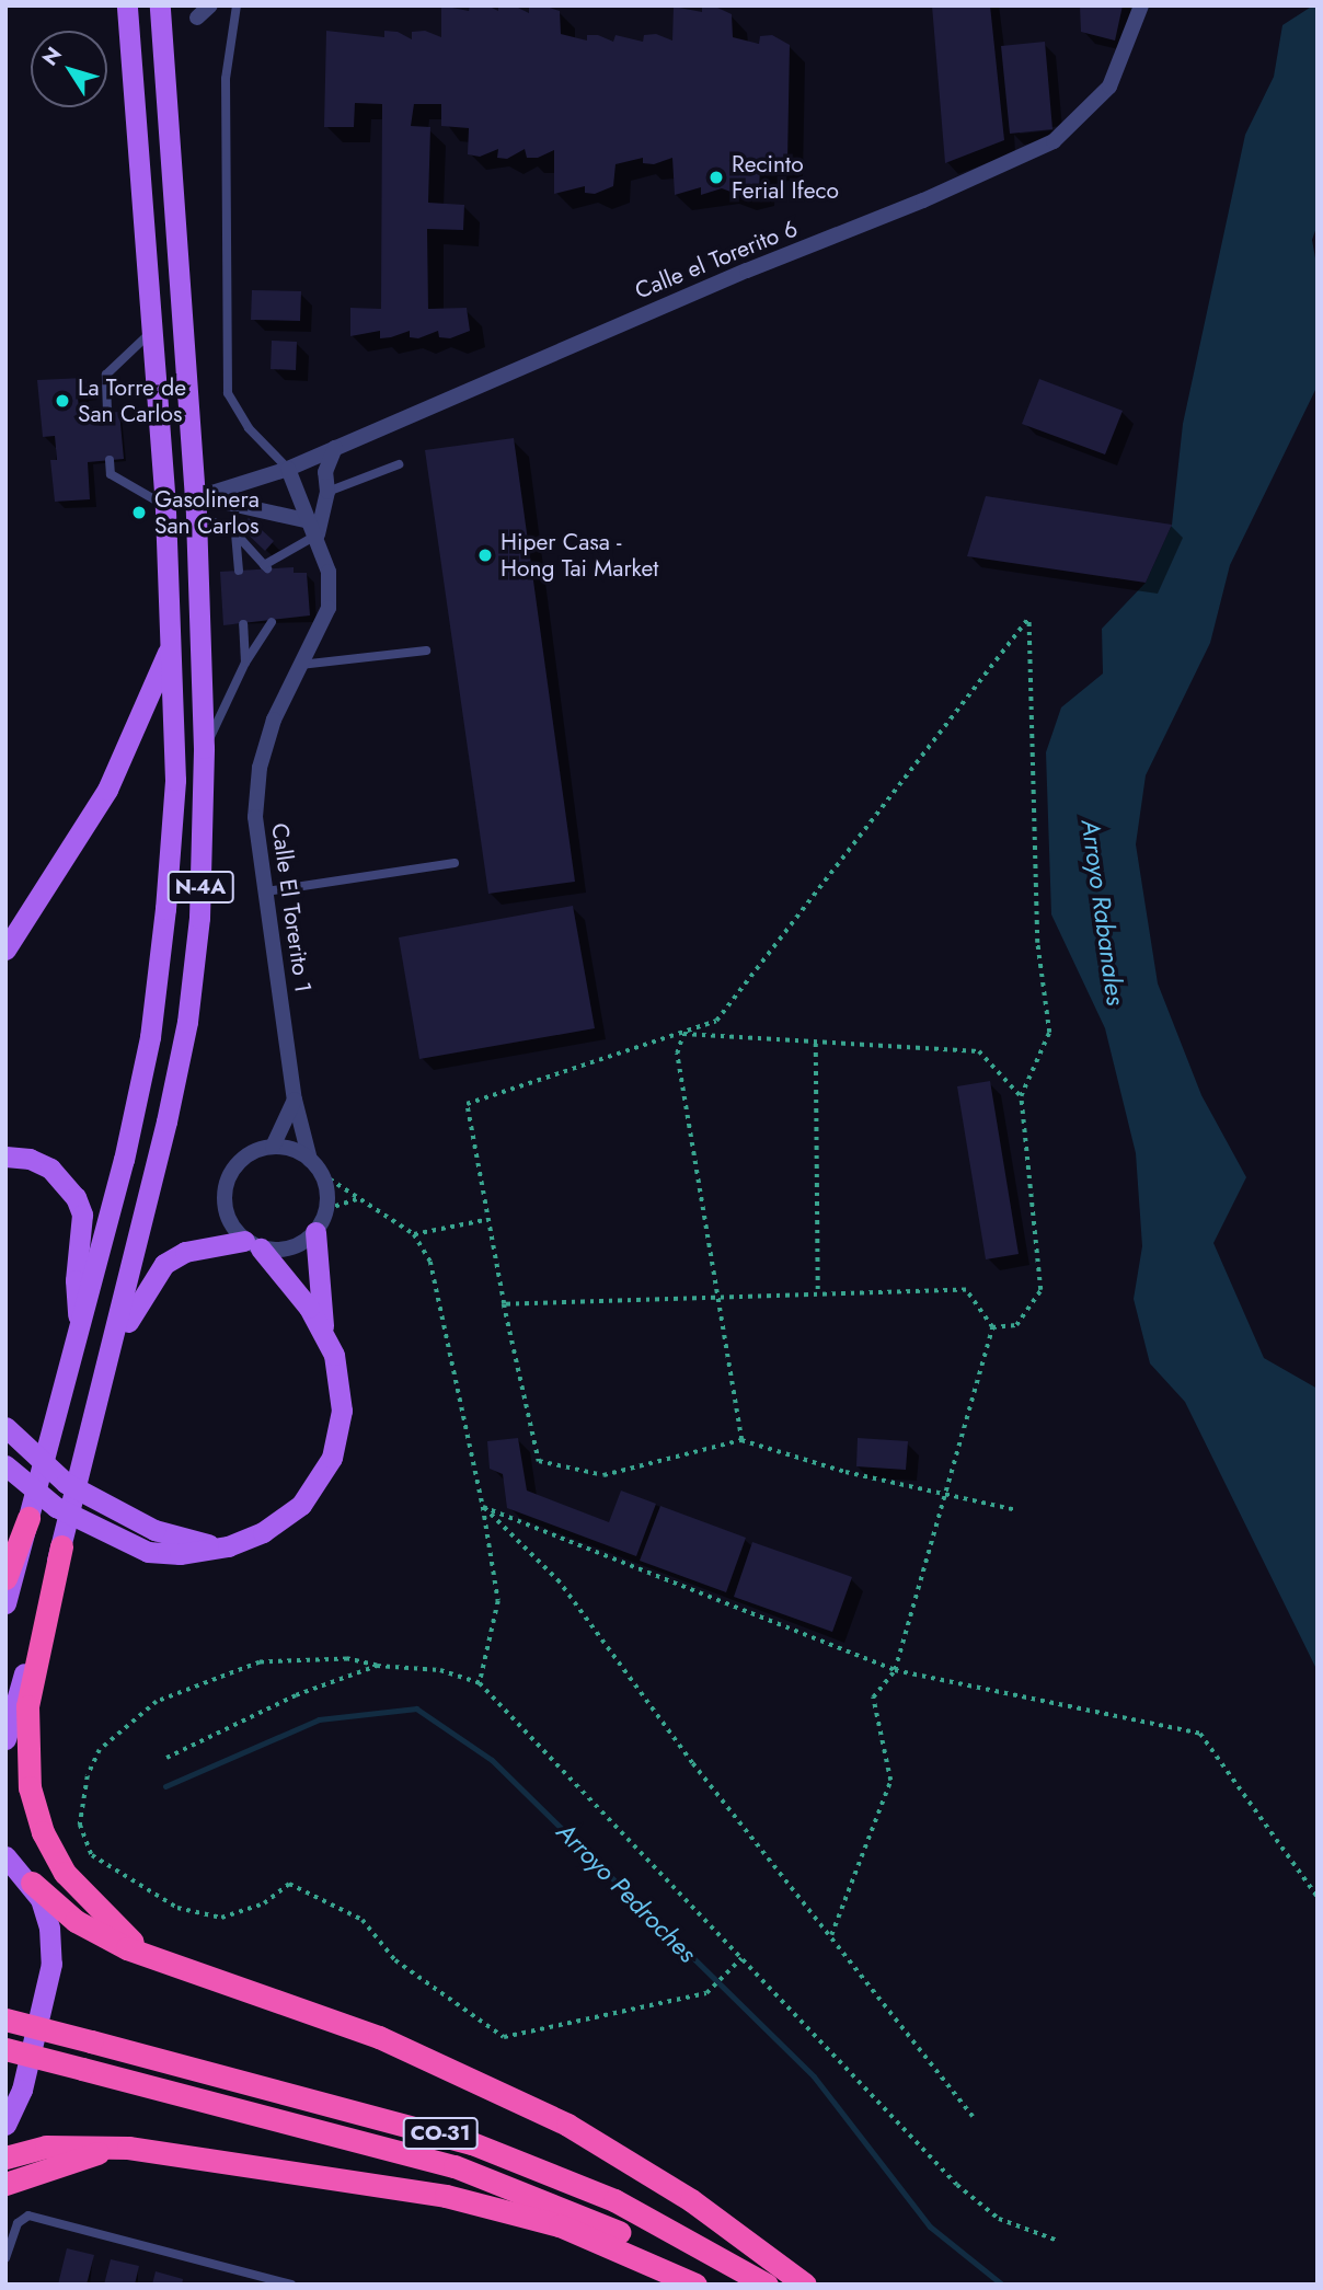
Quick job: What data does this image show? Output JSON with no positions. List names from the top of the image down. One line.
{"streets":{"highway":["CO-31"],"main road":["N-4A"],"street":["Calle el Torerito 6","Calle El Torerito 1"]},"crossings":[["Calle el Torerito 6","N-4A"],["Calle el Torerito 6","Calle El Torerito 1"]],"water":["Arroyo Rabanales","Arroyo Pedroches"],"places":["Recinto Ferial Ifeco","La Torre de San Carlos","Gasolinera San Carlos","Hiper Casa - Hong Tai Market"],"north":"top left"}
